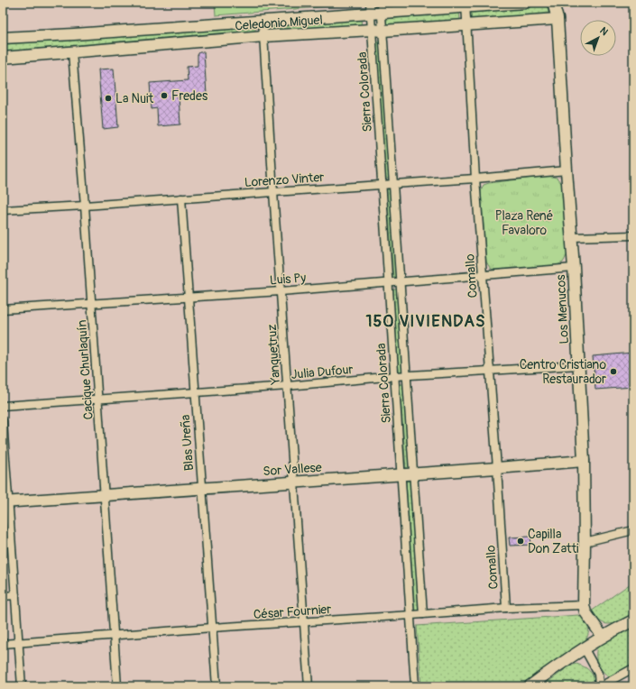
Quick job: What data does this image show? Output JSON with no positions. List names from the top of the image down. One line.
{"streets":{"street":["Celedonio Miguel","Sierra Colorada","Lorenzo Vinter","Comallo","Luis Py","Los Menucos","Yanquetruz","Cacique Churlaquín","Julia Dufour","Blas Ureña","Sor Vallese","César Fournier"]},"crossings":[["Celedonio Miguel","Sierra Colorada"],["Celedonio Miguel","Comallo"],["Celedonio Miguel","Los Menucos"],["Celedonio Miguel","Yanquetruz"],["Celedonio Miguel","Cacique Churlaquín"],["Sierra Colorada","Lorenzo Vinter"],["Sierra Colorada","Luis Py"],["Sierra Colorada","Julia Dufour"],["Sierra Colorada","Sor Vallese"],["Sierra Colorada","César Fournier"],["Lorenzo Vinter","Comallo"],["Lorenzo Vinter","Los Menucos"],["Lorenzo Vinter","Yanquetruz"],["Lorenzo Vinter","Cacique Churlaquín"],["Lorenzo Vinter","Blas Ureña"],["Comallo","Luis Py"],["Comallo","Julia Dufour"],["Comallo","Sor Vallese"],["Comallo","César Fournier"],["Luis Py","Los Menucos"],["Luis Py","Yanquetruz"],["Luis Py","Cacique Churlaquín"],["Luis Py","Blas Ureña"],["Los Menucos","Julia Dufour"],["Los Menucos","Sor Vallese"],["Los Menucos","César Fournier"],["Yanquetruz","Julia Dufour"],["Yanquetruz","Sor Vallese"],["Yanquetruz","César Fournier"],["Cacique Churlaquín","Julia Dufour"],["Cacique Churlaquín","Sor Vallese"],["Cacique Churlaquín","César Fournier"],["Julia Dufour","Blas Ureña"],["Blas Ureña","Sor Vallese"],["Blas Ureña","César Fournier"]],"districts":["150 VIVIENDAS"],"parks":["Plaza René Favaloro"],"places":["Fredes","La Nuit","Centro Cristiano Restaurador","Capilla Don Zatti"],"north":"top right"}
